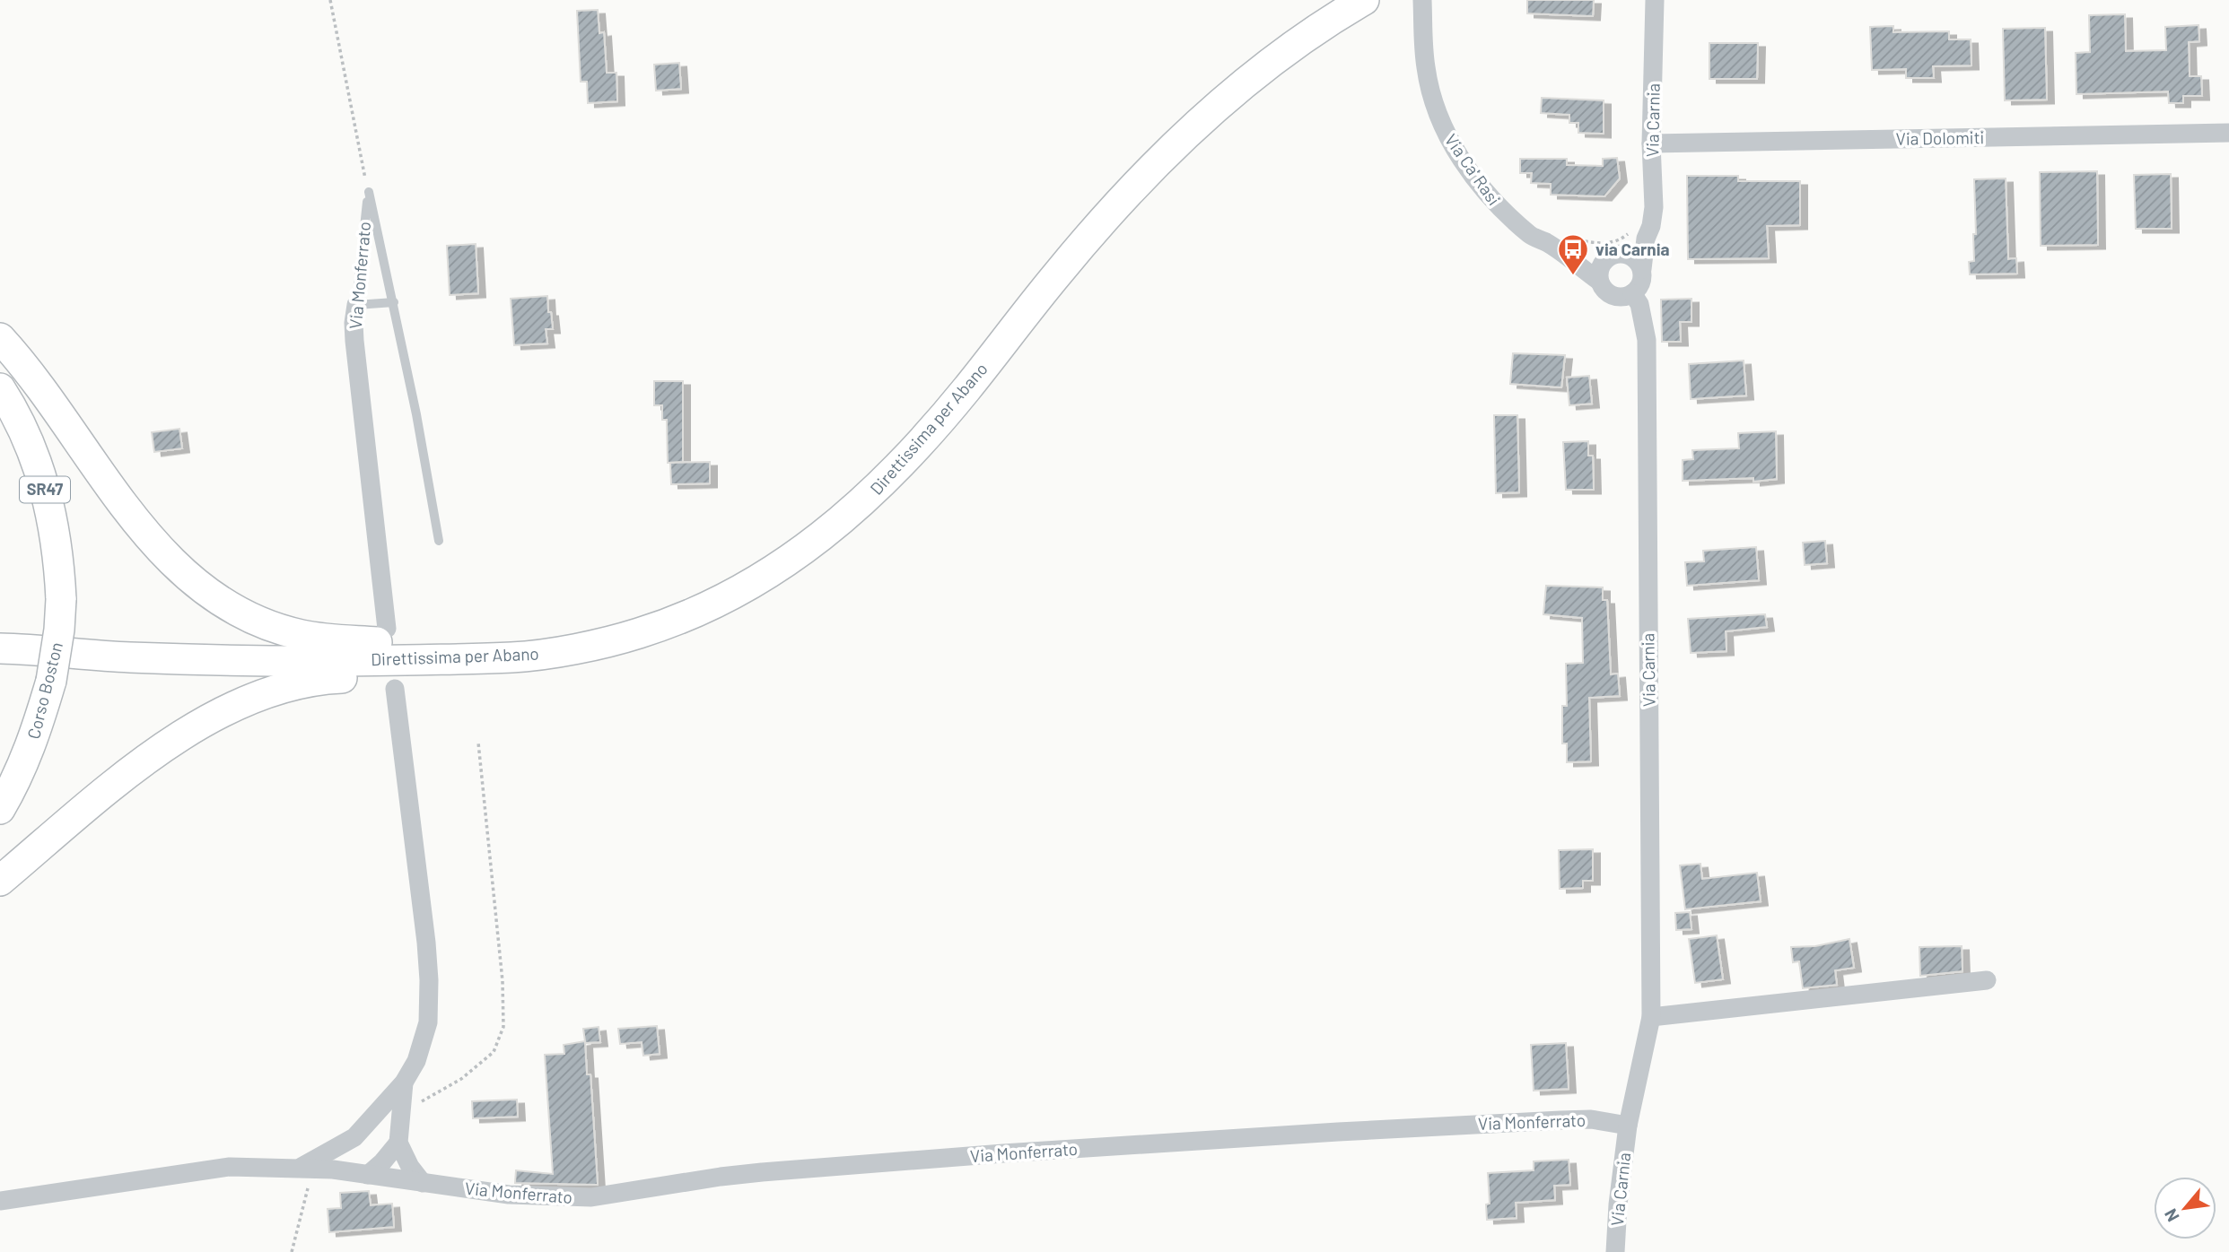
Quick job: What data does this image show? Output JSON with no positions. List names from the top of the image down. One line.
{"streets":{"highway":["Direttissima per Abano","SR47","Corso Boston"],"street":["Via Carnia","Via Dolomiti","Via Ca' Rasi","Via Monferrato"]},"crossings":[["Via Carnia","Via Dolomiti"],["Via Carnia","Via Ca' Rasi"],["Via Carnia","Via Monferrato"]],"places":{"bus stop":["via Carnia"]},"north":"bottom left"}
